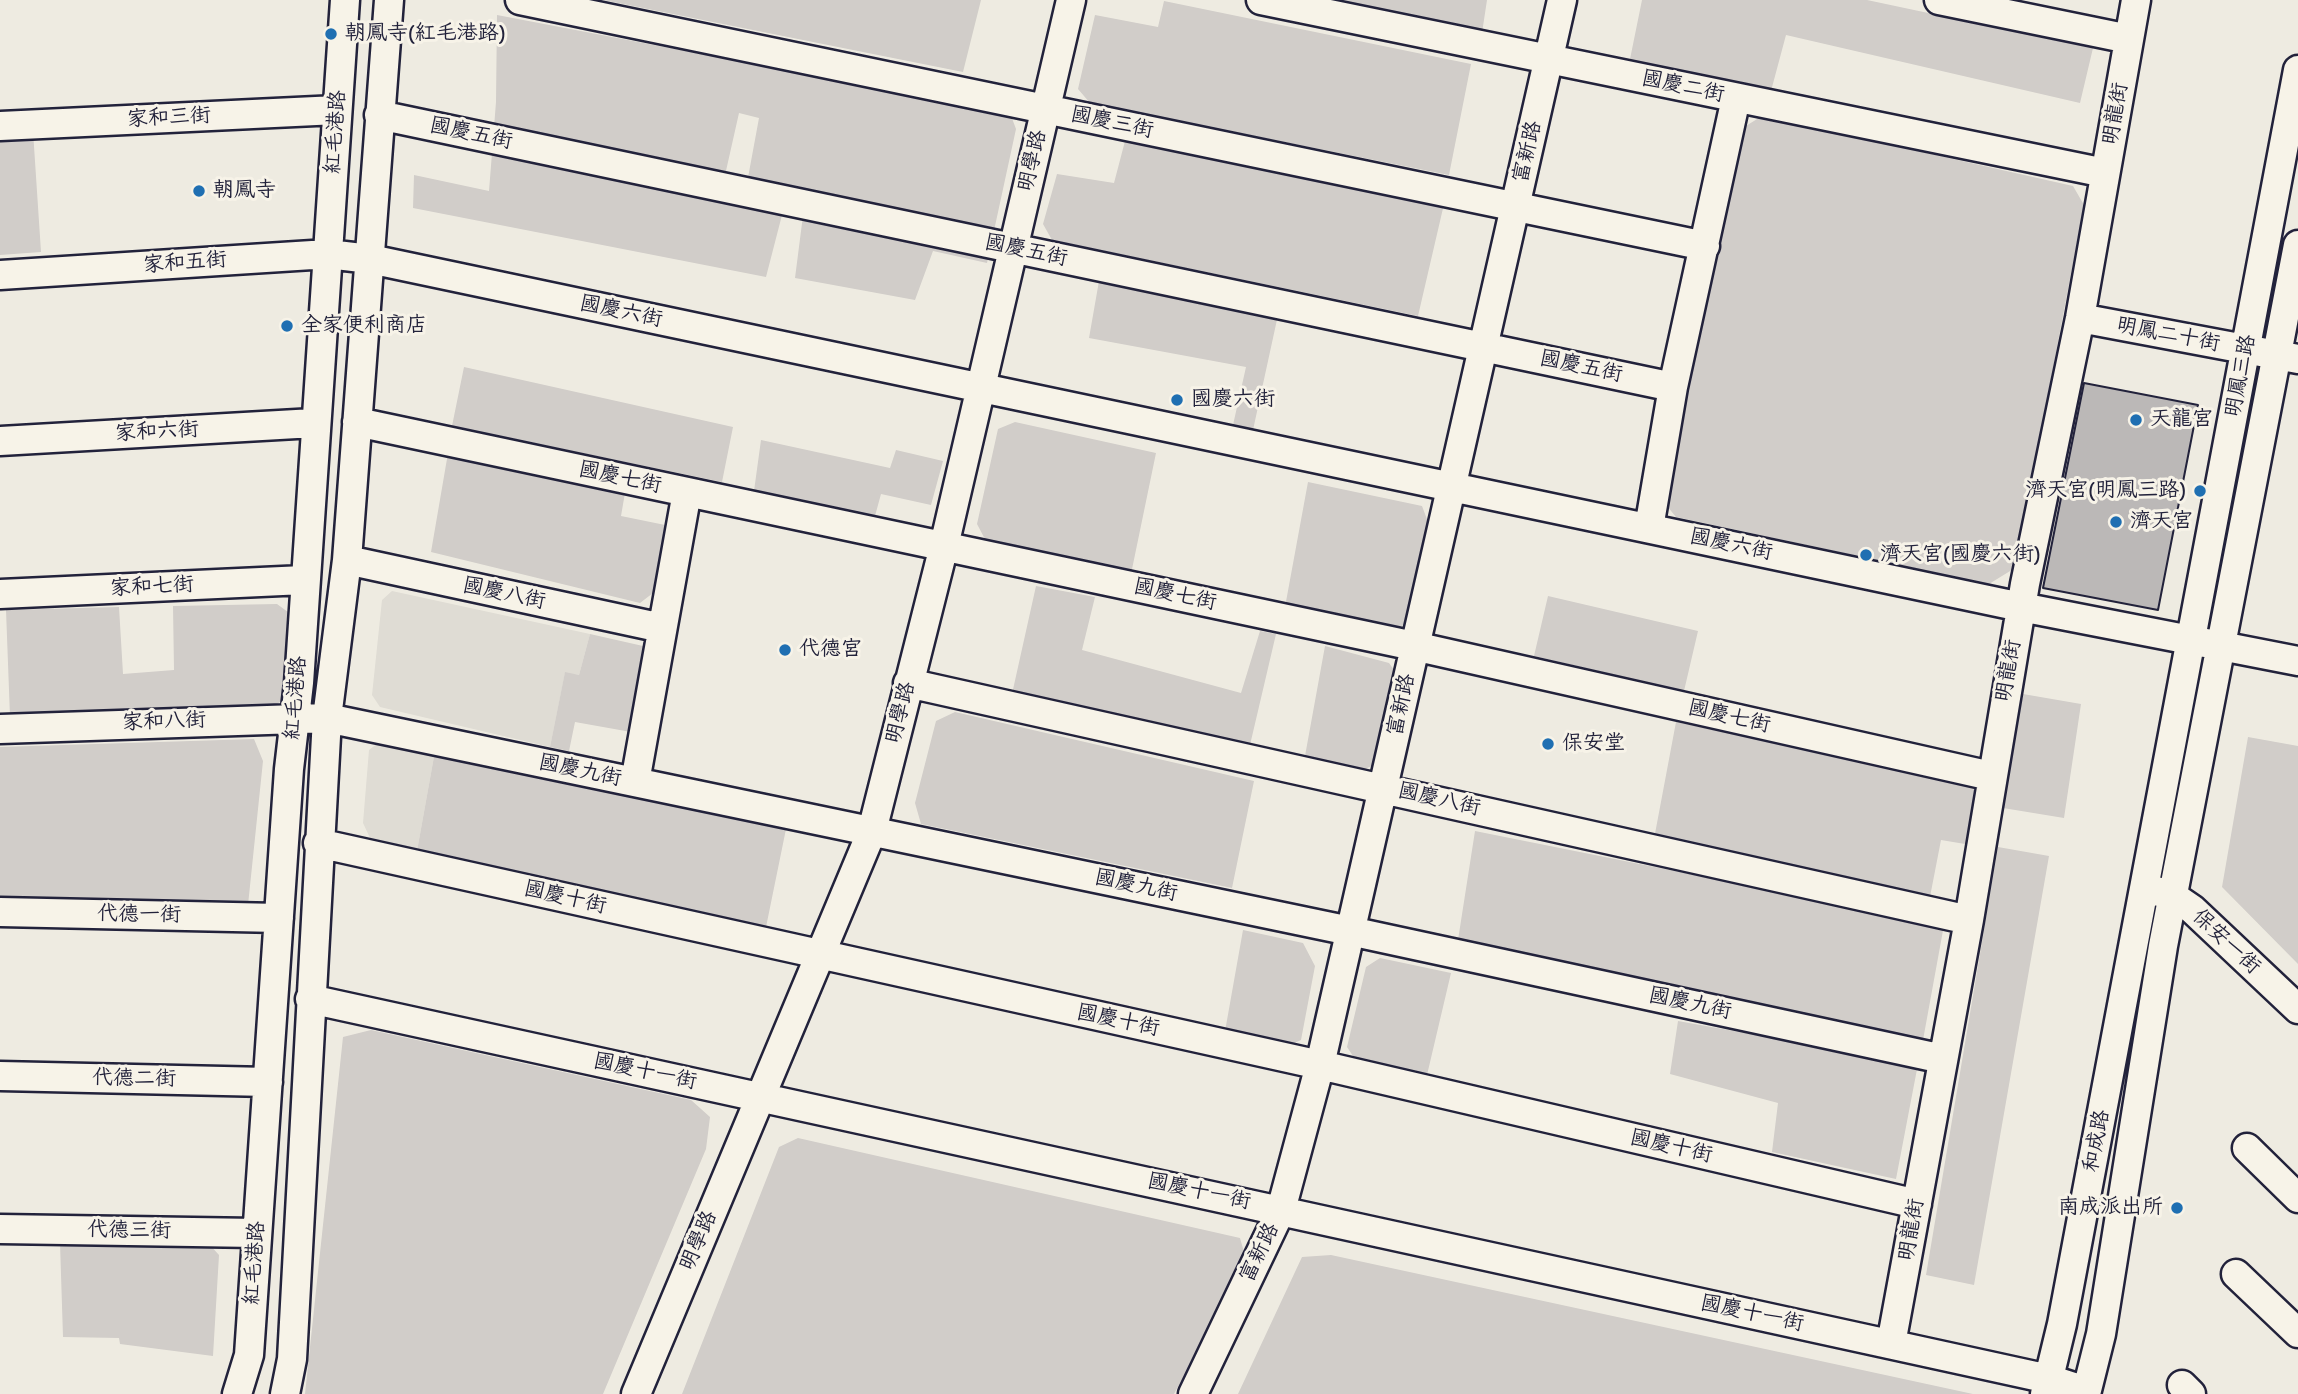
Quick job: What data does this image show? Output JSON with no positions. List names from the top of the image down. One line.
{"streets":{"street":["國慶二街","明龍街","家和三街","國慶三街","紅毛港路","國慶五街","富新路","明學路","家和五街","國慶六街","明鳳二十街","明鳳三路","家和六街","國慶七街","家和七街","國慶八街","家和八街","國慶九街","國慶十街","代德一街","保安一街","國慶十一街","代德二街","和成路","代德三街"]},"crossings":[["國慶二街","明龍街"],["國慶二街","富新路"],["明龍街","國慶六街"],["明龍街","明鳳二十街"],["明龍街","國慶七街"],["明龍街","國慶八街"],["明龍街","國慶九街"],["明龍街","國慶十街"],["明龍街","國慶十一街"],["家和三街","紅毛港路"],["國慶三街","富新路"],["國慶三街","明學路"],["紅毛港路","國慶五街"],["紅毛港路","家和五街"],["紅毛港路","國慶六街"],["紅毛港路","家和六街"],["紅毛港路","國慶七街"],["紅毛港路","家和七街"],["紅毛港路","國慶八街"],["紅毛港路","家和八街"],["紅毛港路","國慶九街"],["紅毛港路","國慶十街"],["紅毛港路","代德一街"],["紅毛港路","國慶十一街"],["紅毛港路","代德二街"],["紅毛港路","代德三街"],["國慶五街","富新路"],["國慶五街","明學路"],["富新路","國慶六街"],["富新路","國慶七街"],["富新路","國慶八街"],["富新路","國慶九街"],["富新路","國慶十街"],["富新路","國慶十一街"],["明學路","國慶六街"],["明學路","國慶七街"],["明學路","國慶八街"],["明學路","國慶九街"],["明學路","國慶十街"],["明學路","國慶十一街"],["家和五街","國慶六街"],["國慶六街","明鳳三路"],["明鳳二十街","明鳳三路"],["明鳳三路","保安一街"],["明鳳三路","和成路"],["家和八街","國慶九街"],["保安一街","和成路"],["國慶十一街","和成路"]],"places":["朝鳳寺(紅毛港路)","朝鳳寺","全家便利商店","國慶六街","天龍宮","濟天宮(明鳳三路)","濟天宮","濟天宮(國慶六街)","代德宮","保安堂","南成派出所"]}
